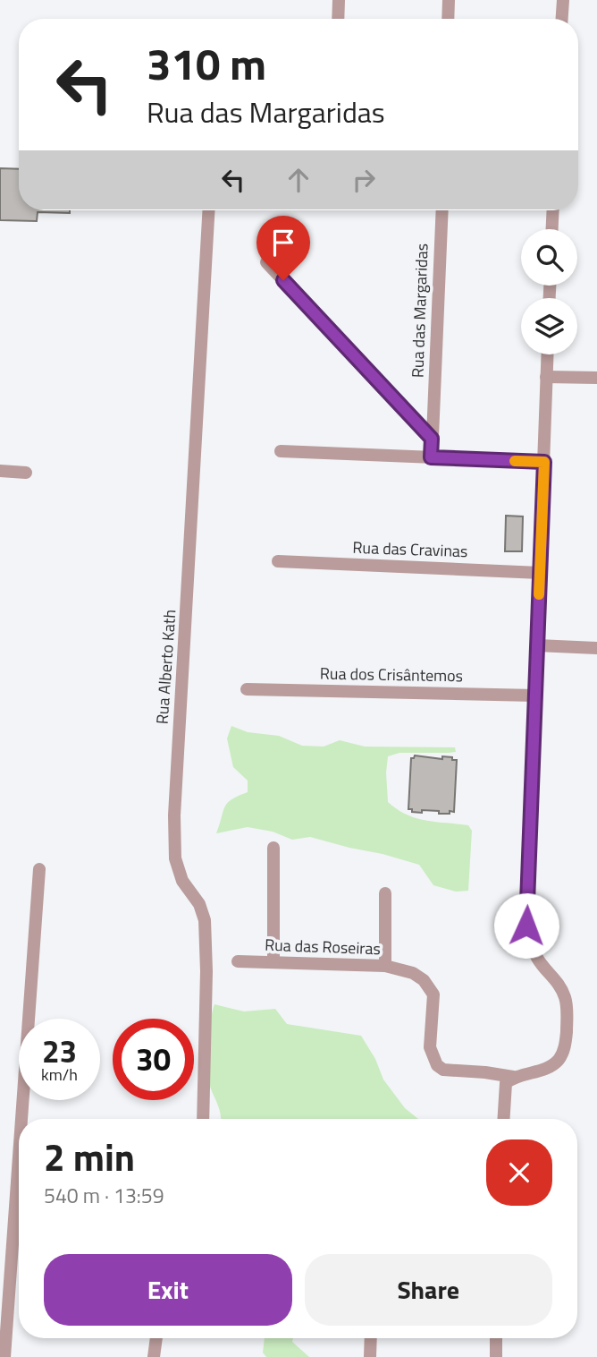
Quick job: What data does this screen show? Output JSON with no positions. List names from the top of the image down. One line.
{"streets":{"street":["Rua das Margaridas","Rua das Cravinas","Rua Alberto Kath","Rua dos Crisântemos","Rua das Roseiras"]},"page":{"turn":["310 m","Rua das Margaridas"],"speed":"23 km/h","limit":"30","heading":["2 min","540 m · 13:59"],"buttons":["Exit","Share"]}}
